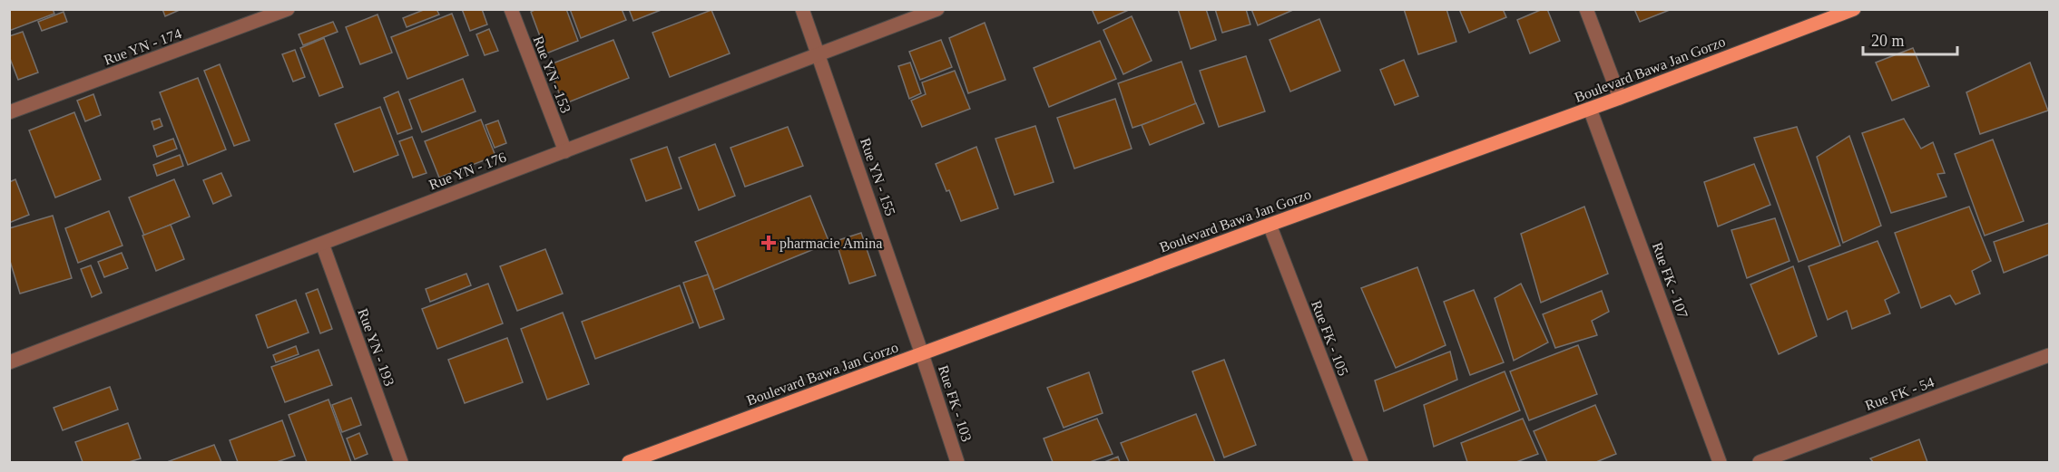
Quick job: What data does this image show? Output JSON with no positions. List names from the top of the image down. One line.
{"streets":{"main road":["Boulevard Bawa Jan Gorzo"],"street":["Rue YN - 174","Rue YN - 153","Rue YN - 176","Rue YN - 155","Rue FK - 107","Rue FK - 105","Rue YN - 193","Rue FK - 54","Rue FK - 103"]},"crossings":[["Boulevard Bawa Jan Gorzo","Rue YN - 155"],["Boulevard Bawa Jan Gorzo","Rue FK - 107"],["Boulevard Bawa Jan Gorzo","Rue FK - 105"],["Boulevard Bawa Jan Gorzo","Rue FK - 103"],["Rue YN - 153","Rue YN - 176"],["Rue YN - 176","Rue YN - 155"],["Rue YN - 176","Rue YN - 193"],["Rue YN - 155","Rue FK - 103"]],"places":{"health":["pharmacie Amina"]},"scale_bar":"20 m"}
